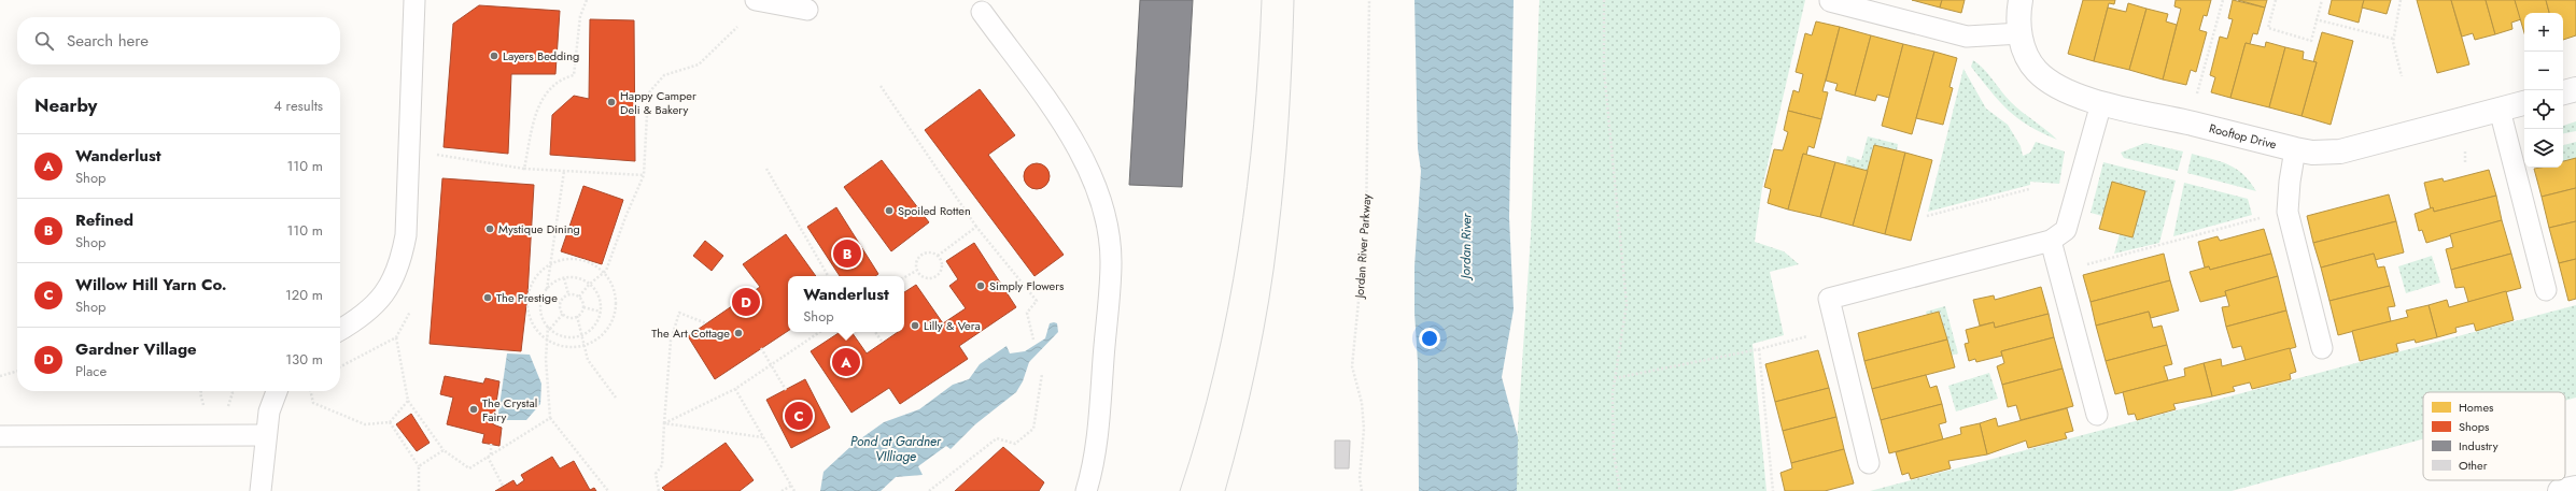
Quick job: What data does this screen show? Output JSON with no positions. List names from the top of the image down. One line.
{"streets":{"street":["Rooftop Drive"],"path":["Jordan River Parkway"]},"water":["Jordan River","Pond at Gardner VIlliage"],"places":["Layers Bedding","Happy Camper Deli & Bakery","Spoiled Rotten","Mystique Dining","Simply Flowers","The Prestige","Lilly & Vera","The Art Cottage","The Crystal Fairy"],"legend":["Homes","Shops","Industry","Other"],"page":{"map_buttons":["+","−"],"search":"Search here","heading":["Nearby","4 results"],"list":[{"mark":"A","name":"Wanderlust","note":"Shop","value":"110 m"},{"mark":"B","name":"Refined","note":"Shop","value":"110 m"},{"mark":"C","name":"Willow Hill Yarn Co.","note":"Shop","value":"120 m"},{"mark":"D","name":"Gardner Village","note":"Place","value":"130 m"}],"pins":["B","D","A","C"],"popup":["Wanderlust","Shop"]}}
